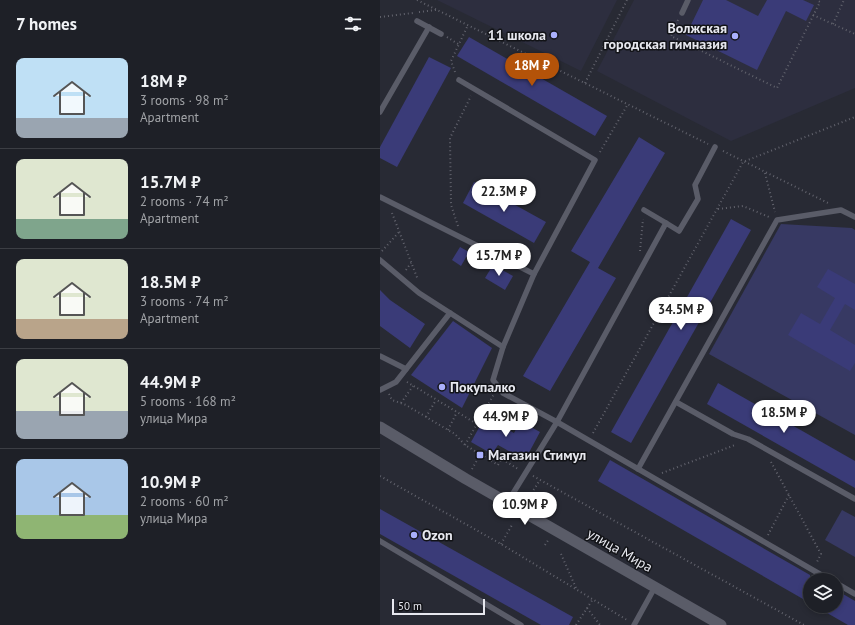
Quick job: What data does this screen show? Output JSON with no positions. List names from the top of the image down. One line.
{"streets":{"street":["улица Мира"]},"places":{"other":["11 школа","Волжская городская гимназия","Покупалко","Ozon"],"transit":["Магазин Стимул"]},"scale_bar":"50 m","page":{"heading":"7 homes","list":[{"name":"18M ₽","note":"3 rooms · 98 m² · Apartment"},{"name":"15.7M ₽","note":"2 rooms · 74 m² · Apartment"},{"name":"18.5M ₽","note":"3 rooms · 74 m² · Apartment"},{"name":"44.9M ₽","note":"5 rooms · 168 m² · улица Мира"},{"name":"10.9M ₽","note":"2 rooms · 60 m² · улица Мира"}],"price":["18M ₽","22.3M ₽","15.7M ₽","34.5M ₽","18.5M ₽","44.9M ₽","10.9M ₽"],"scale":"50 m"}}
